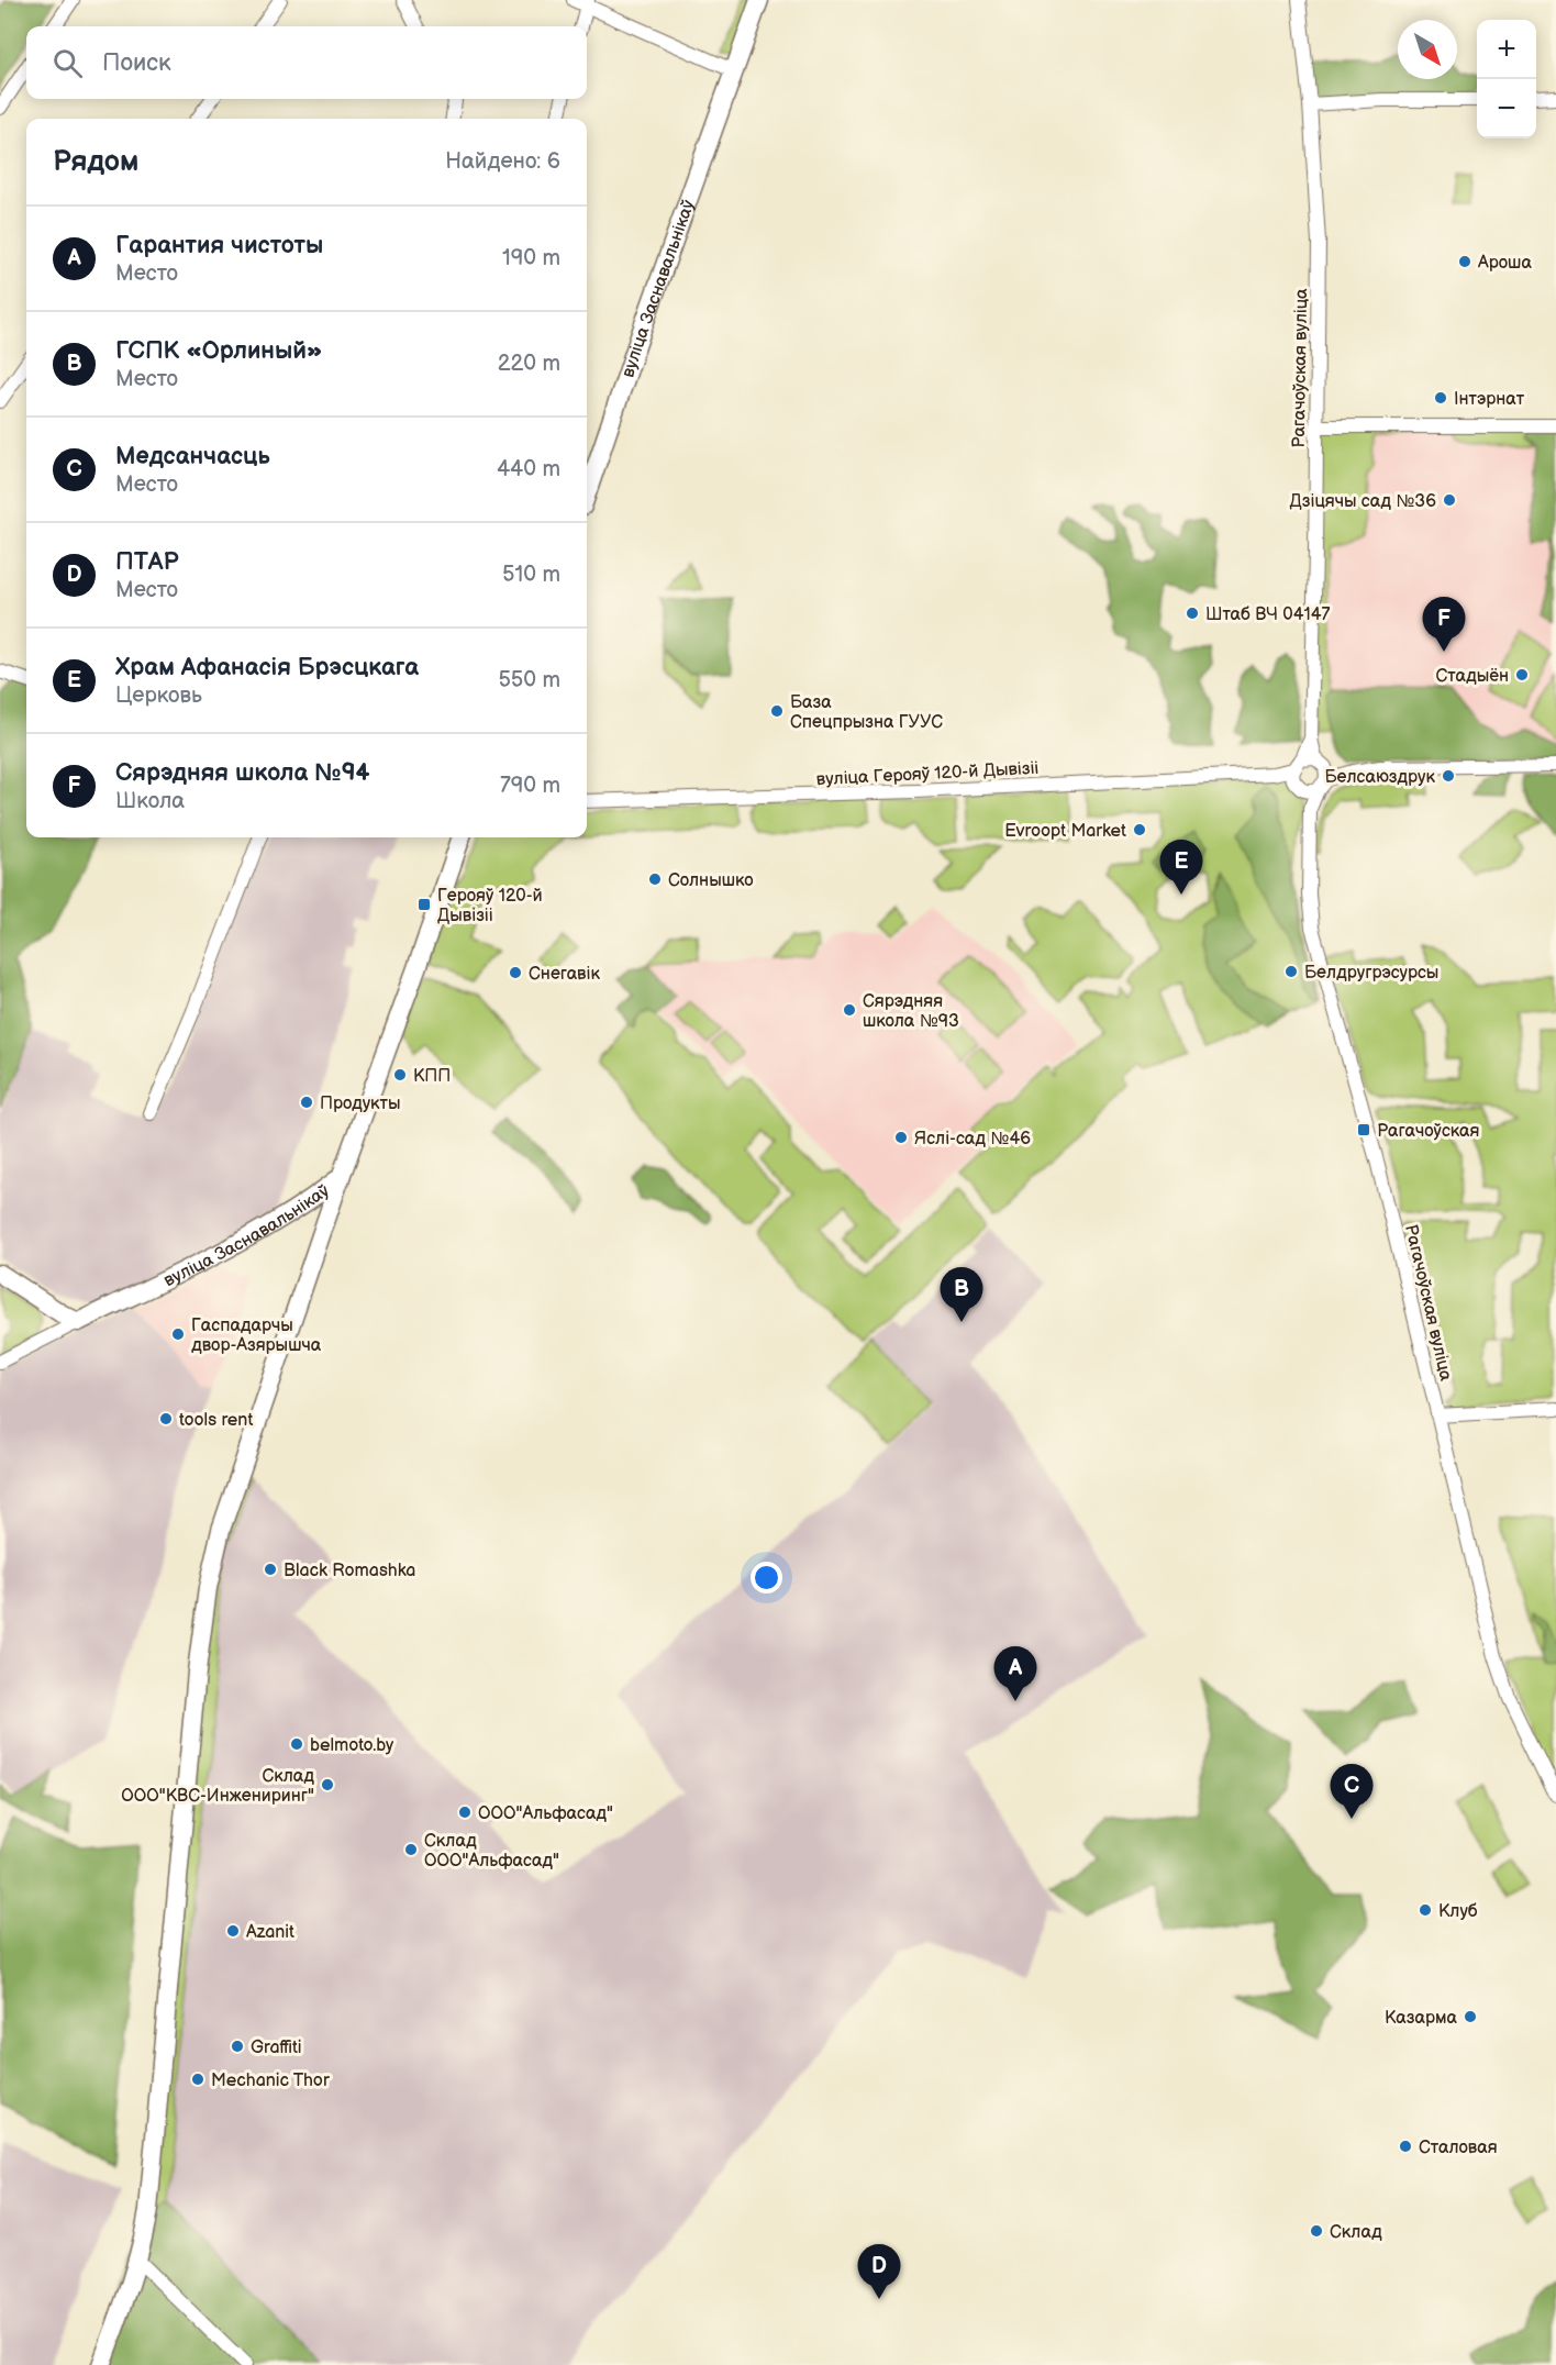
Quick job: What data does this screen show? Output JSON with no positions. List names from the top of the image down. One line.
{"streets":{"main road":["вуліца Заснавальнікаў"],"street":["Рагачоўская вуліца","вуліца Герояў 120-й Дывізіі"]},"crossings":[["Рагачоўская вуліца","вуліца Герояў 120-й Дывізіі"]],"places":{"other":["Ароша","Інтэрнат","Дзіцячы сад №36","Штаб ВЧ 04147","Стадыён","База Спецпрызна ГУУС","Белсаюздрук","Evroopt Market","Солнышко","Белдругрэсурсы","Снегавік","Сярэдняя школа №93","КПП","Продукты","Яслі-сад №46","Гаспадарчы двор-Азярышча","tools rent","Black Romashka","belmoto.by","Склад ООО\"КВС-Инжениринг\"","ООО\"Альфасад\"","Склад ООО\"Альфасад\"","Клуб","Azanit","Казарма","Graffiti","Mechanic Thor","Сталовая","Склад"],"transit":["Герояў 120-й Дывізіі","Рагачоўская"]},"north":"bottom right","page":{"map_buttons":["+","−"],"search":"Поиск","heading":["Рядом","Найдено: 6"],"list":[{"mark":"A","name":"Гарантия чистоты","note":"Место","value":"190 m"},{"mark":"B","name":"ГСПК «Орлиный»","note":"Место","value":"220 m"},{"mark":"C","name":"Медсанчасць","note":"Место","value":"440 m"},{"mark":"D","name":"ПТАР","note":"Место","value":"510 m"},{"mark":"E","name":"Храм Афанасія Брэсцкага","note":"Церковь","value":"550 m"},{"mark":"F","name":"Сярэдняя школа №94","note":"Школа","value":"790 m"}],"pins":["F","E","B","A","C","D"]}}
